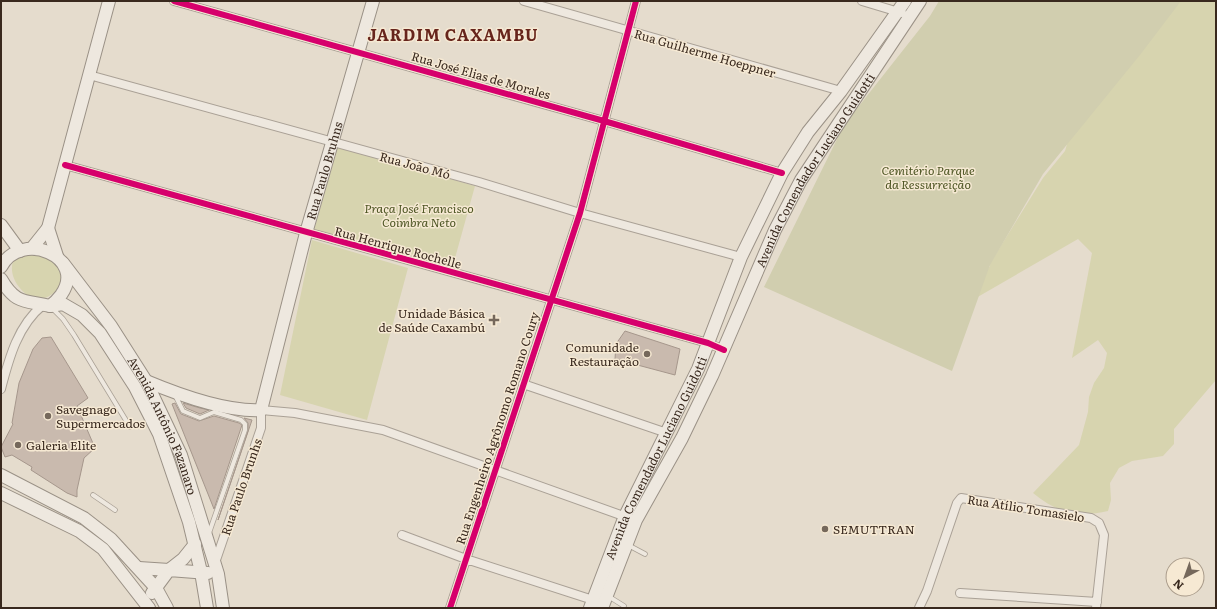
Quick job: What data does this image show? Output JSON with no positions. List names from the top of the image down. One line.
{"streets":{"main road":["Rua Paulo Bruhns","Avenida Comendador Luciano Guidotti","Avenida Antônio Fazanaro"],"street":["Rua Guilherme Hoeppner","Rua José Elias de Morales","Rua João Mó","Rua Henrique Rochelle","Rua Engenheiro Agrônomo Romano Coury","Rua Paulo Brunhs","Rua Atílio Tomasielo"]},"crossings":[["Rua Guilherme Hoeppner","Avenida Comendador Luciano Guidotti"],["Rua Guilherme Hoeppner","Rua Engenheiro Agrônomo Romano Coury"],["Rua José Elias de Morales","Rua Paulo Bruhns"],["Rua José Elias de Morales","Avenida Comendador Luciano Guidotti"],["Rua José Elias de Morales","Rua Engenheiro Agrônomo Romano Coury"],["Rua João Mó","Rua Paulo Bruhns"],["Rua João Mó","Avenida Comendador Luciano Guidotti"],["Rua João Mó","Rua Engenheiro Agrônomo Romano Coury"],["Rua Paulo Bruhns","Rua Henrique Rochelle"],["Rua Paulo Bruhns","Rua Paulo Brunhs"],["Avenida Comendador Luciano Guidotti","Rua Henrique Rochelle"],["Rua Henrique Rochelle","Rua Engenheiro Agrônomo Romano Coury"],["Avenida Antônio Fazanaro","Rua Paulo Brunhs"]],"districts":["JARDIM CAXAMBU"],"parks":["Cemitério Parque da Ressurreição","Praça José Francisco Coimbra Neto"],"places":{"health":["Unidade Básica de Saúde Caxambú"],"other":["Comunidade Restauração","Savegnago Supermercados","Galeria Elite","SEMUTTRAN"]},"north":"bottom left"}
